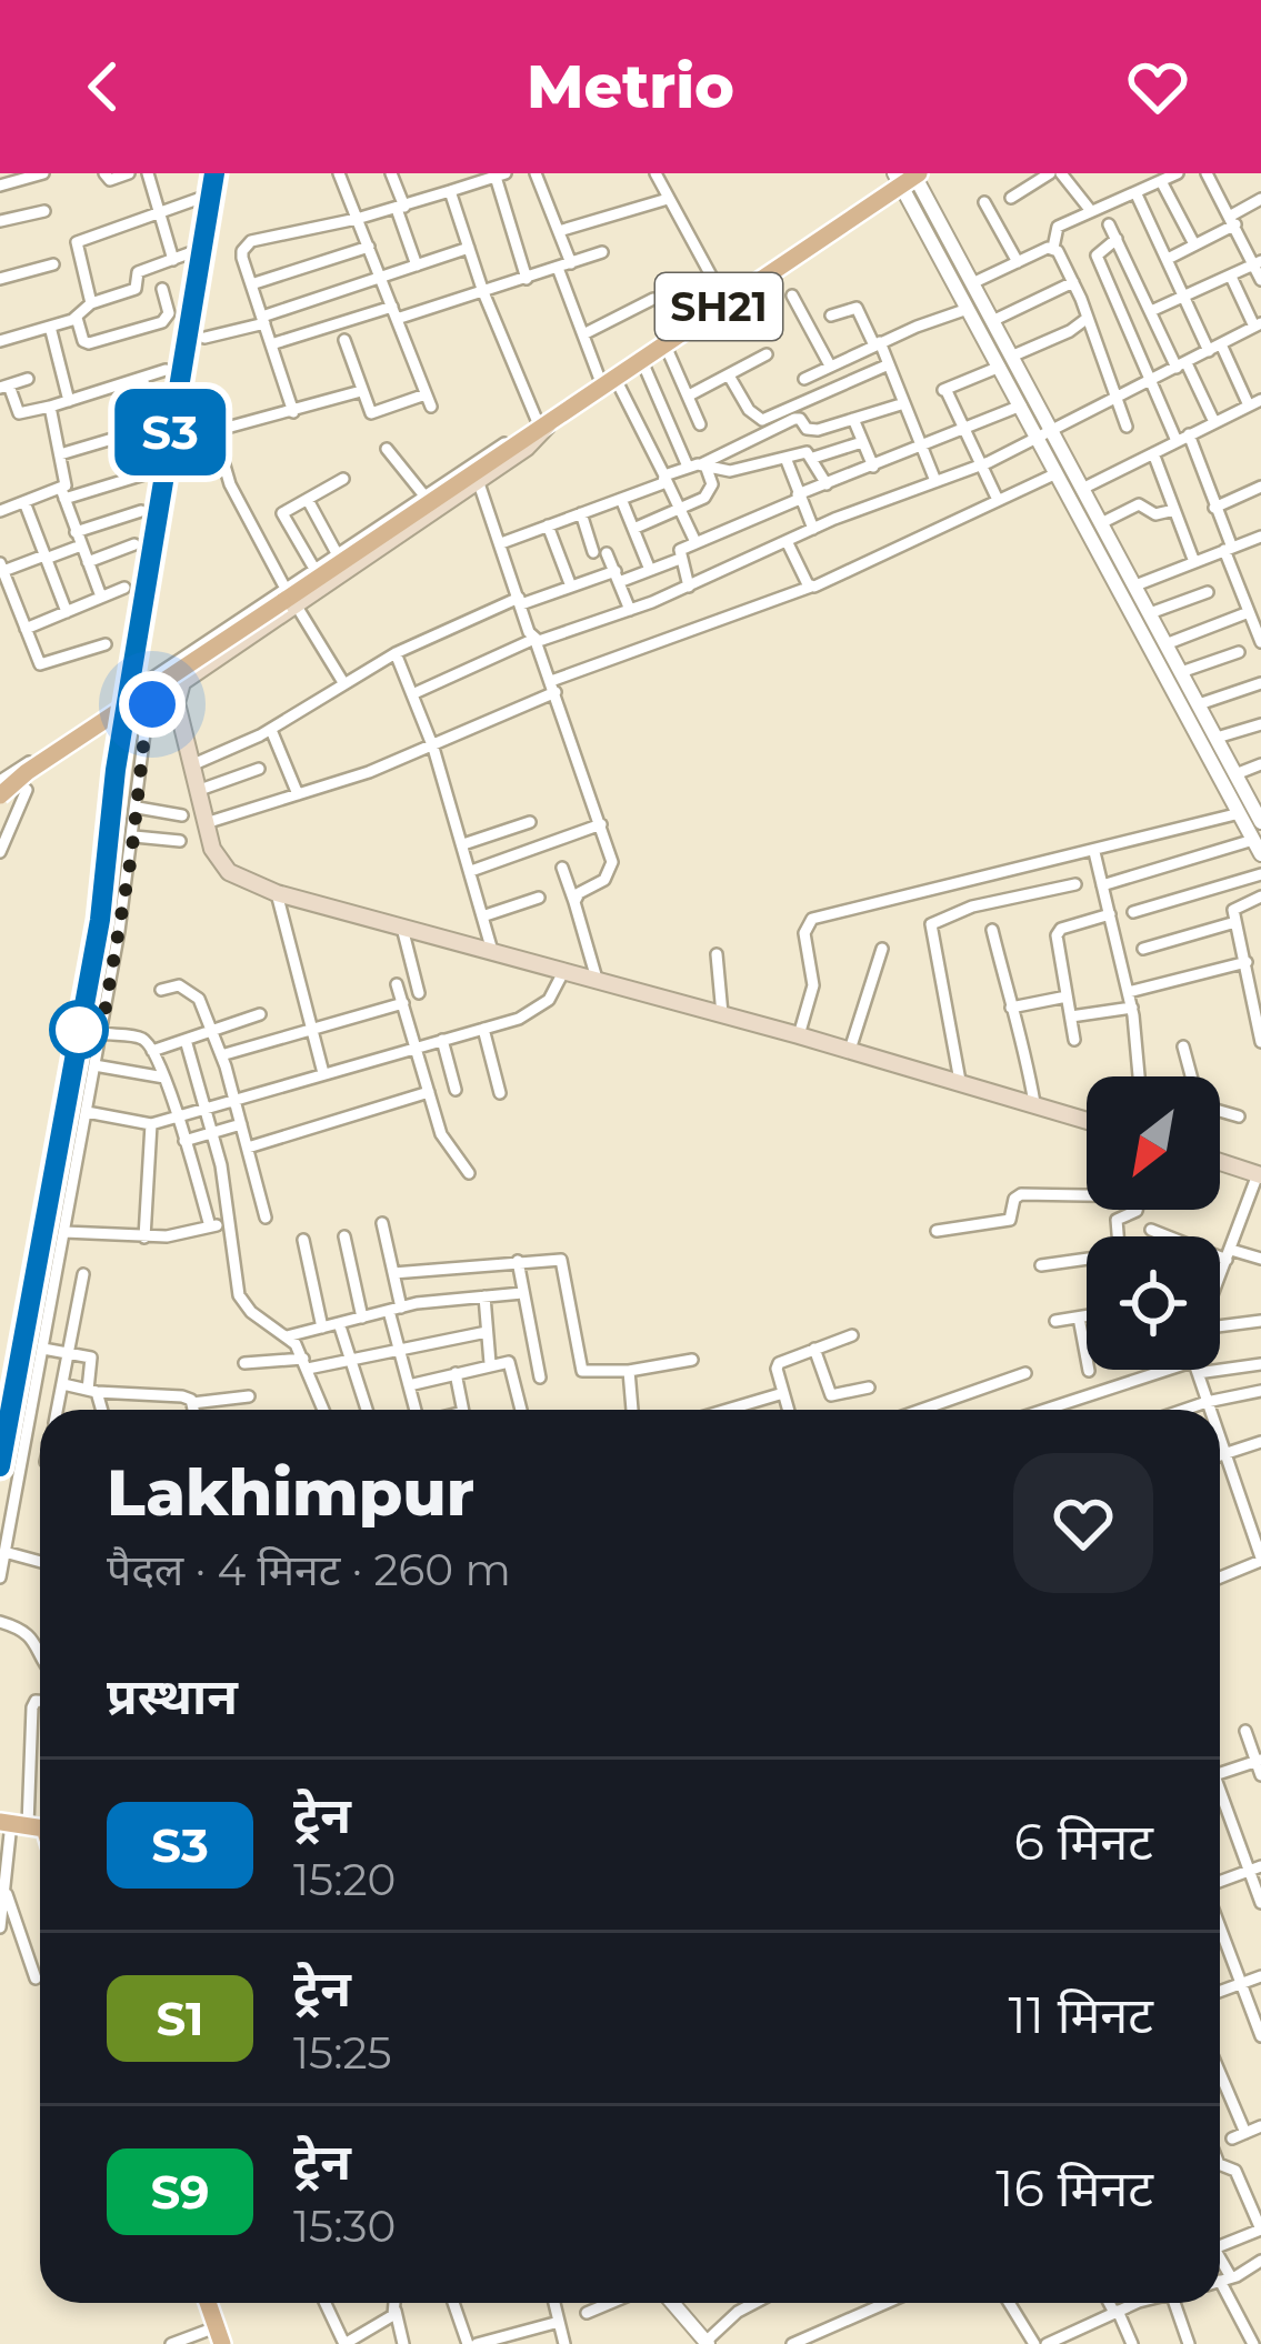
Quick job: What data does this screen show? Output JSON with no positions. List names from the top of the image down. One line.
{"streets":{"main road":["SH21"]},"north":"bottom left","page":{"header":"Metrio","on_map":"S3","heading":[["Lakhimpur","पैदल · 4 मिनट · 260 m"],"प्रस्थान"],"list":[{"mark":"S3","name":"ट्रेन","note":"15:20","value":"6 मिनट"},{"mark":"S1","name":"ट्रेन","note":"15:25","value":"11 मिनट"},{"mark":"S9","name":"ट्रेन","note":"15:30","value":"16 मिनट"}]}}
